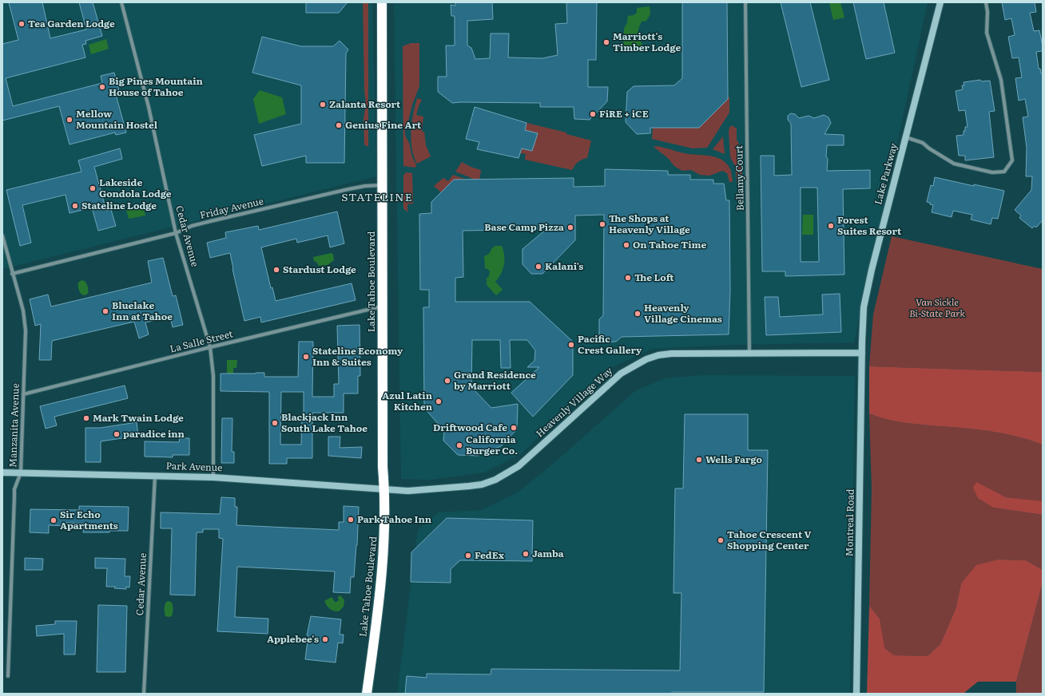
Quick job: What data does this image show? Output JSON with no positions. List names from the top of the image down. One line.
{"streets":{"highway":["Lake Tahoe Boulevard"],"street":["Lake Parkway","Bellamy Court","Friday Avenue","Cedar Avenue","La Salle Street","Heavenly Village Way","Manzanita Avenue","Park Avenue","Montreal Road"]},"crossings":[["Lake Parkway","Heavenly Village Way"],["Lake Parkway","Montreal Road"],["Bellamy Court","Heavenly Village Way"],["Friday Avenue","Cedar Avenue"],["Friday Avenue","Lake Tahoe Boulevard"],["Friday Avenue","Manzanita Avenue"],["Cedar Avenue","La Salle Street"],["Cedar Avenue","Park Avenue"],["Lake Tahoe Boulevard","La Salle Street"],["Lake Tahoe Boulevard","Heavenly Village Way"],["Lake Tahoe Boulevard","Park Avenue"],["La Salle Street","Manzanita Avenue"],["Heavenly Village Way","Park Avenue"],["Heavenly Village Way","Montreal Road"],["Manzanita Avenue","Park Avenue"]],"districts":["STATELINE"],"parks":["Van Sickle Bi-State Park"],"places":["Tea Garden Lodge","Marriott's Timber Lodge","Big Pines Mountain House of Tahoe","Zalanta Resort","FiRE + iCE","Mellow Mountain Hostel","Genius Fine Art","Lakeside Gondola Lodge","Stateline Lodge","The Shops at Heavenly Village","Forest Suites Resort","Base Camp Pizza","On Tahoe Time","Kalani's","Stardust Lodge","The Loft","Bluelake Inn at Tahoe","Heavenly Village Cinemas","Pacific Crest Gallery","Stateline Economy Inn & Suites","Grand Residence by Marriott","Azul Latin Kitchen","Mark Twain Lodge","Blackjack Inn South Lake Tahoe","Driftwood Cafe","paradice inn","California Burger Co.","Wells Fargo","Park Tahoe Inn","Sir Echo Apartments","Tahoe Crescent V Shopping Center","Jamba","FedEx","Applebee's"]}
